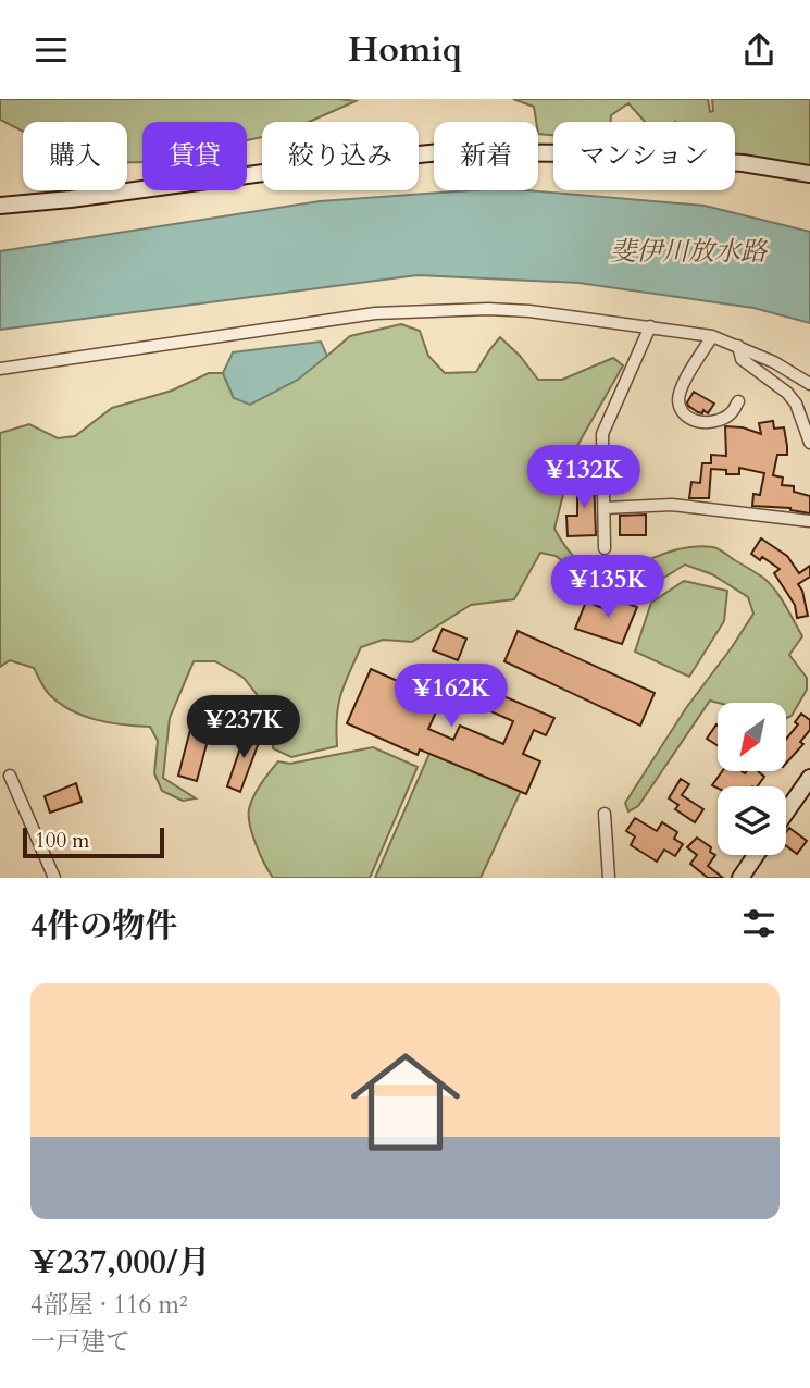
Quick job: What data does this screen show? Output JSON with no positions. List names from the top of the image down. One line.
{"water":["斐伊川放水路"],"scale_bar":"100 m","north":"bottom left","page":{"header":"Homiq","chip":["購入","賃貸","絞り込み","新着","マンション"],"price":["¥132K","¥135K","¥162K","¥237K"],"scale":"100 m","heading":"4件の物件","list":[{"name":"¥237,000/月","note":"4部屋 · 116 m² · 一戸建て"}]}}
